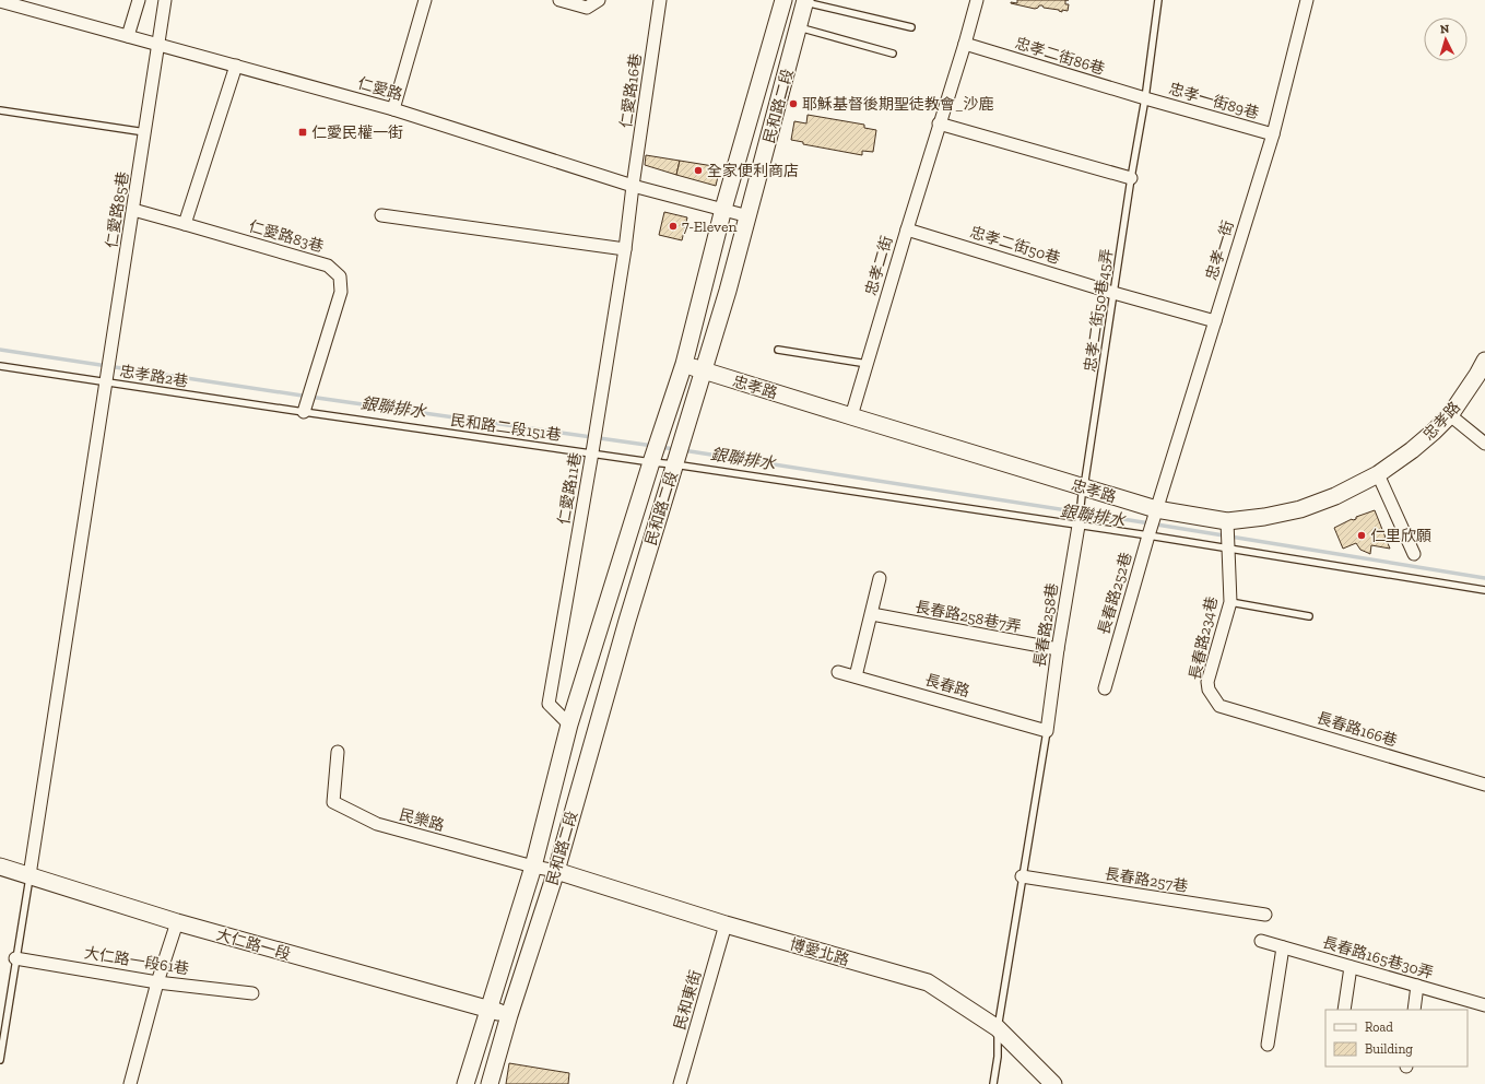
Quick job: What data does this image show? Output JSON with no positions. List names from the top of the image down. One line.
{"streets":{"street":["忠孝二街86巷","仁愛路","仁愛路16巷","忠孝一街89巷","民和路二段","仁愛路85巷","仁愛路83巷","忠孝二街50巷","忠孝一街","忠孝二街","忠孝路","仁愛路11巷","長春路252巷","長春路258巷7弄","長春路258巷","長春路234巷","長春路","長春路166巷","民樂路","長春路257巷","大仁路一段","博愛北路","長春路165巷30弄","大仁路一段61巷","民和東街"],"lane":["忠孝二街50巷45弄","忠孝路2巷","民和路二段151巷"]},"crossings":[["忠孝二街86巷","忠孝一街89巷"],["忠孝二街86巷","忠孝二街"],["忠孝二街86巷","忠孝二街50巷45弄"],["仁愛路","仁愛路16巷"],["仁愛路","民和路二段"],["仁愛路","仁愛路85巷"],["仁愛路","仁愛路11巷"],["仁愛路16巷","仁愛路11巷"],["忠孝一街89巷","忠孝一街"],["忠孝一街89巷","忠孝二街50巷45弄"],["民和路二段","忠孝路"],["民和路二段","民和路二段151巷"],["民和路二段","仁愛路11巷"],["民和路二段","民樂路"],["民和路二段","大仁路一段"],["民和路二段","博愛北路"],["仁愛路85巷","仁愛路83巷"],["仁愛路85巷","忠孝路2巷"],["仁愛路85巷","大仁路一段"],["仁愛路83巷","忠孝路2巷"],["仁愛路83巷","民和路二段151巷"],["忠孝二街50巷","忠孝一街"],["忠孝二街50巷","忠孝二街"],["忠孝二街50巷","忠孝二街50巷45弄"],["忠孝一街","忠孝路"],["忠孝一街","長春路252巷"],["忠孝二街","忠孝路"],["忠孝二街50巷45弄","忠孝路"],["忠孝二街50巷45弄","民和路二段151巷"],["忠孝二街50巷45弄","長春路258巷"],["忠孝路2巷","民和路二段151巷"],["忠孝路","長春路252巷"],["忠孝路","長春路234巷"],["民和路二段151巷","仁愛路11巷"],["民和路二段151巷","長春路252巷"],["民和路二段151巷","長春路258巷"],["民和路二段151巷","長春路234巷"],["長春路258巷7弄","長春路258巷"],["長春路258巷","長春路"],["長春路234巷","長春路166巷"],["民樂路","博愛北路"],["博愛北路","民和東街"]],"water":["銀聯排水"],"places":{"other":["耶穌基督後期聖徒教會_沙鹿","全家便利商店","7-Eleven","仁里欣願"],"transit":["仁愛民權一街"]},"legend":["Road","Building"],"north":"top"}
